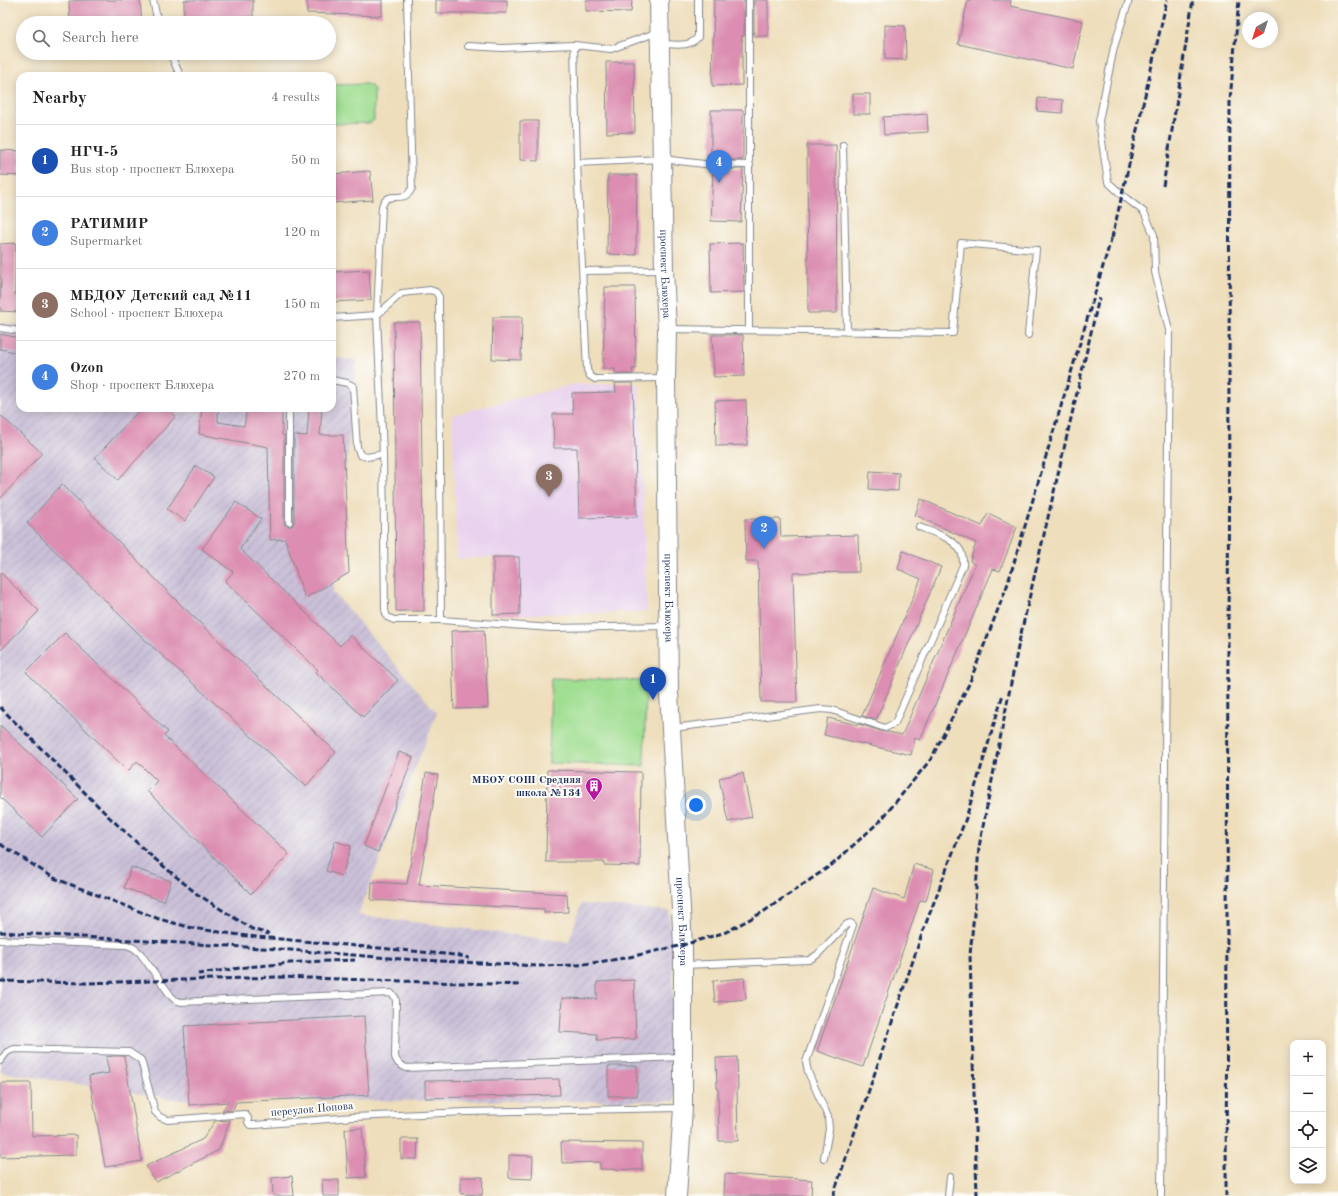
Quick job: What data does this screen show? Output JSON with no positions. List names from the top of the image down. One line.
{"streets":{"street":["проспект Блюхера"],"lane":["переулок Попова"]},"crossings":[["проспект Блюхера","переулок Попова"]],"places":{"building":["МБОУ СОШ Средняя школа №134"]},"north":"bottom left","page":{"search":"Search here","heading":["Nearby","4 results"],"list":[{"mark":"1","name":"НГЧ-5","note":"Bus stop · проспект Блюхера","value":"50 m"},{"mark":"2","name":"РАТИМИР","note":"Supermarket","value":"120 m"},{"mark":"3","name":"МБДОУ Детский сад №11","note":"School · проспект Блюхера","value":"150 m"},{"mark":"4","name":"Ozon","note":"Shop · проспект Блюхера","value":"270 m"}],"pins":["4","3","2","1"],"map_buttons":["+","−"]}}
